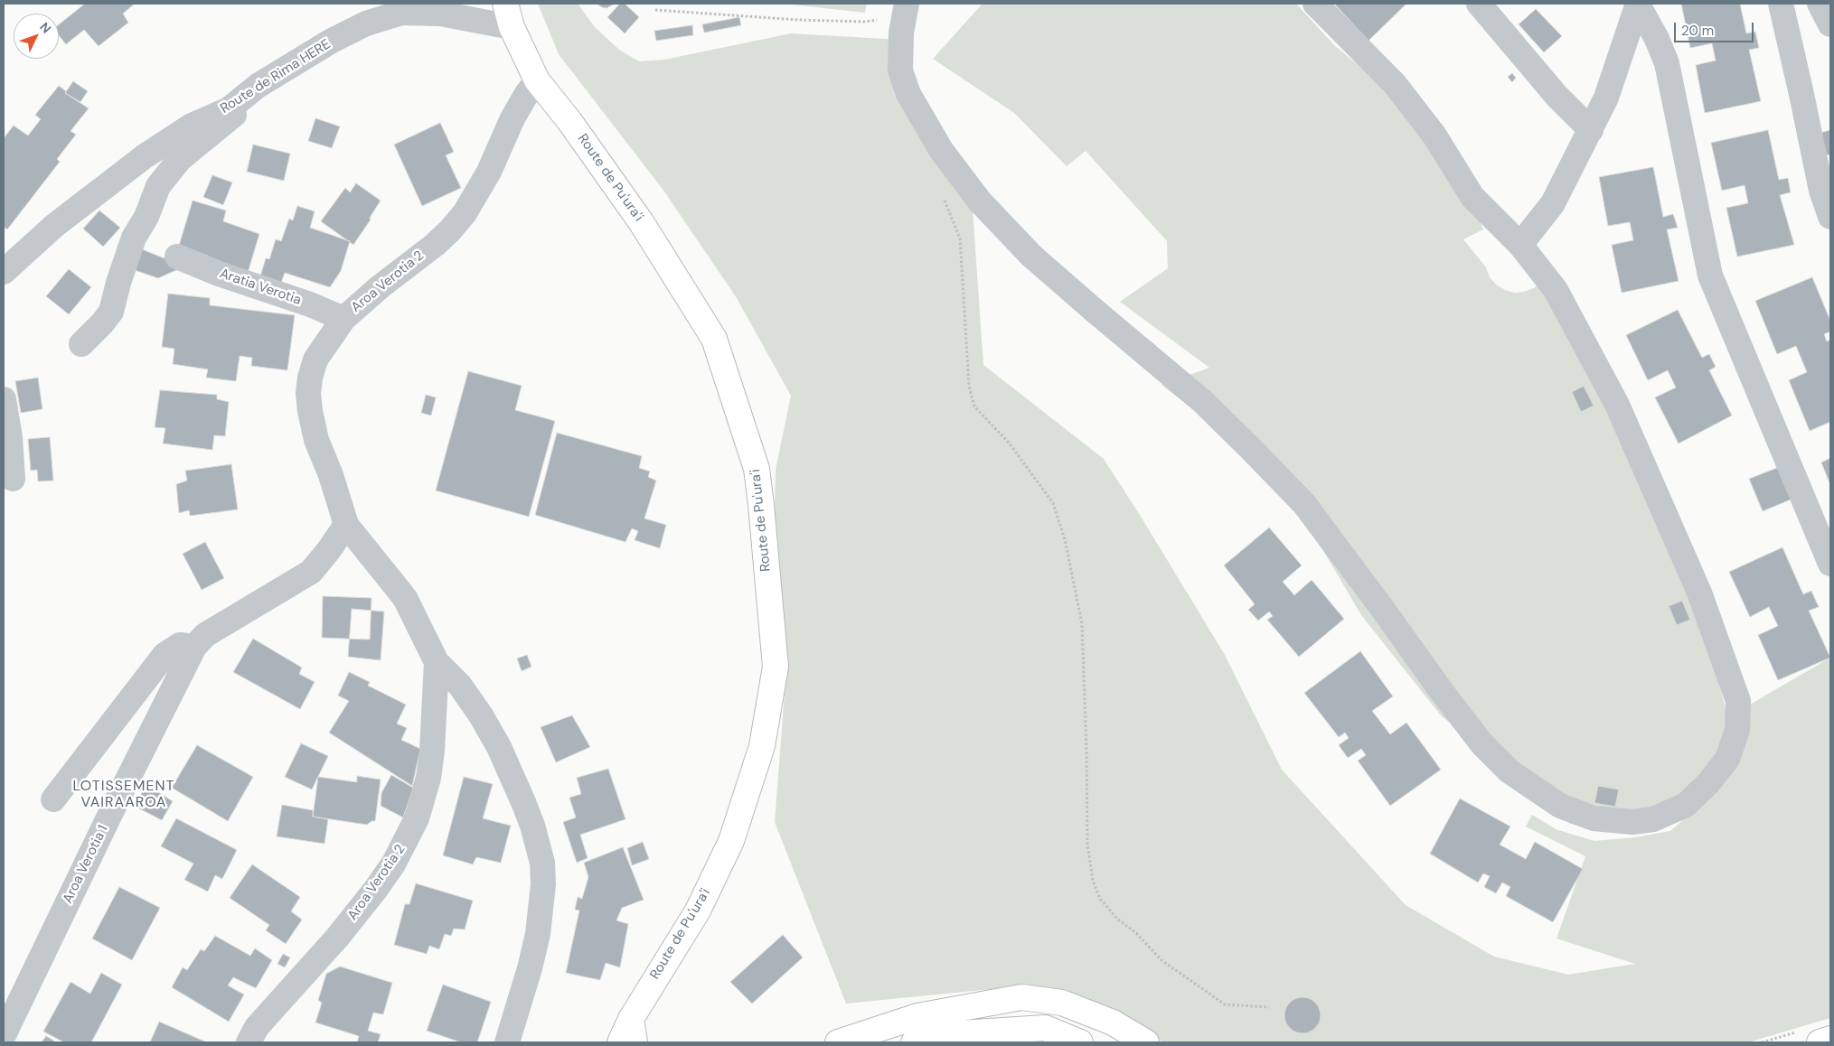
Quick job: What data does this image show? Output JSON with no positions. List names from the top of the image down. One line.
{"streets":{"main road":["Route de Pu'ura'i"],"street":["Route de Rima HERE","Aroa Verotia 2","Aratia Verotia","Aroa Verotia 1"]},"crossings":[["Route de Rima HERE","Route de Pu'ura'i"],["Route de Pu'ura'i","Aroa Verotia 2"],["Aroa Verotia 2","Aratia Verotia"],["Aroa Verotia 2","Aroa Verotia 1"]],"districts":["LOTISSEMENT VAIRAAROA"],"scale_bar":"20 m","north":"top right"}
